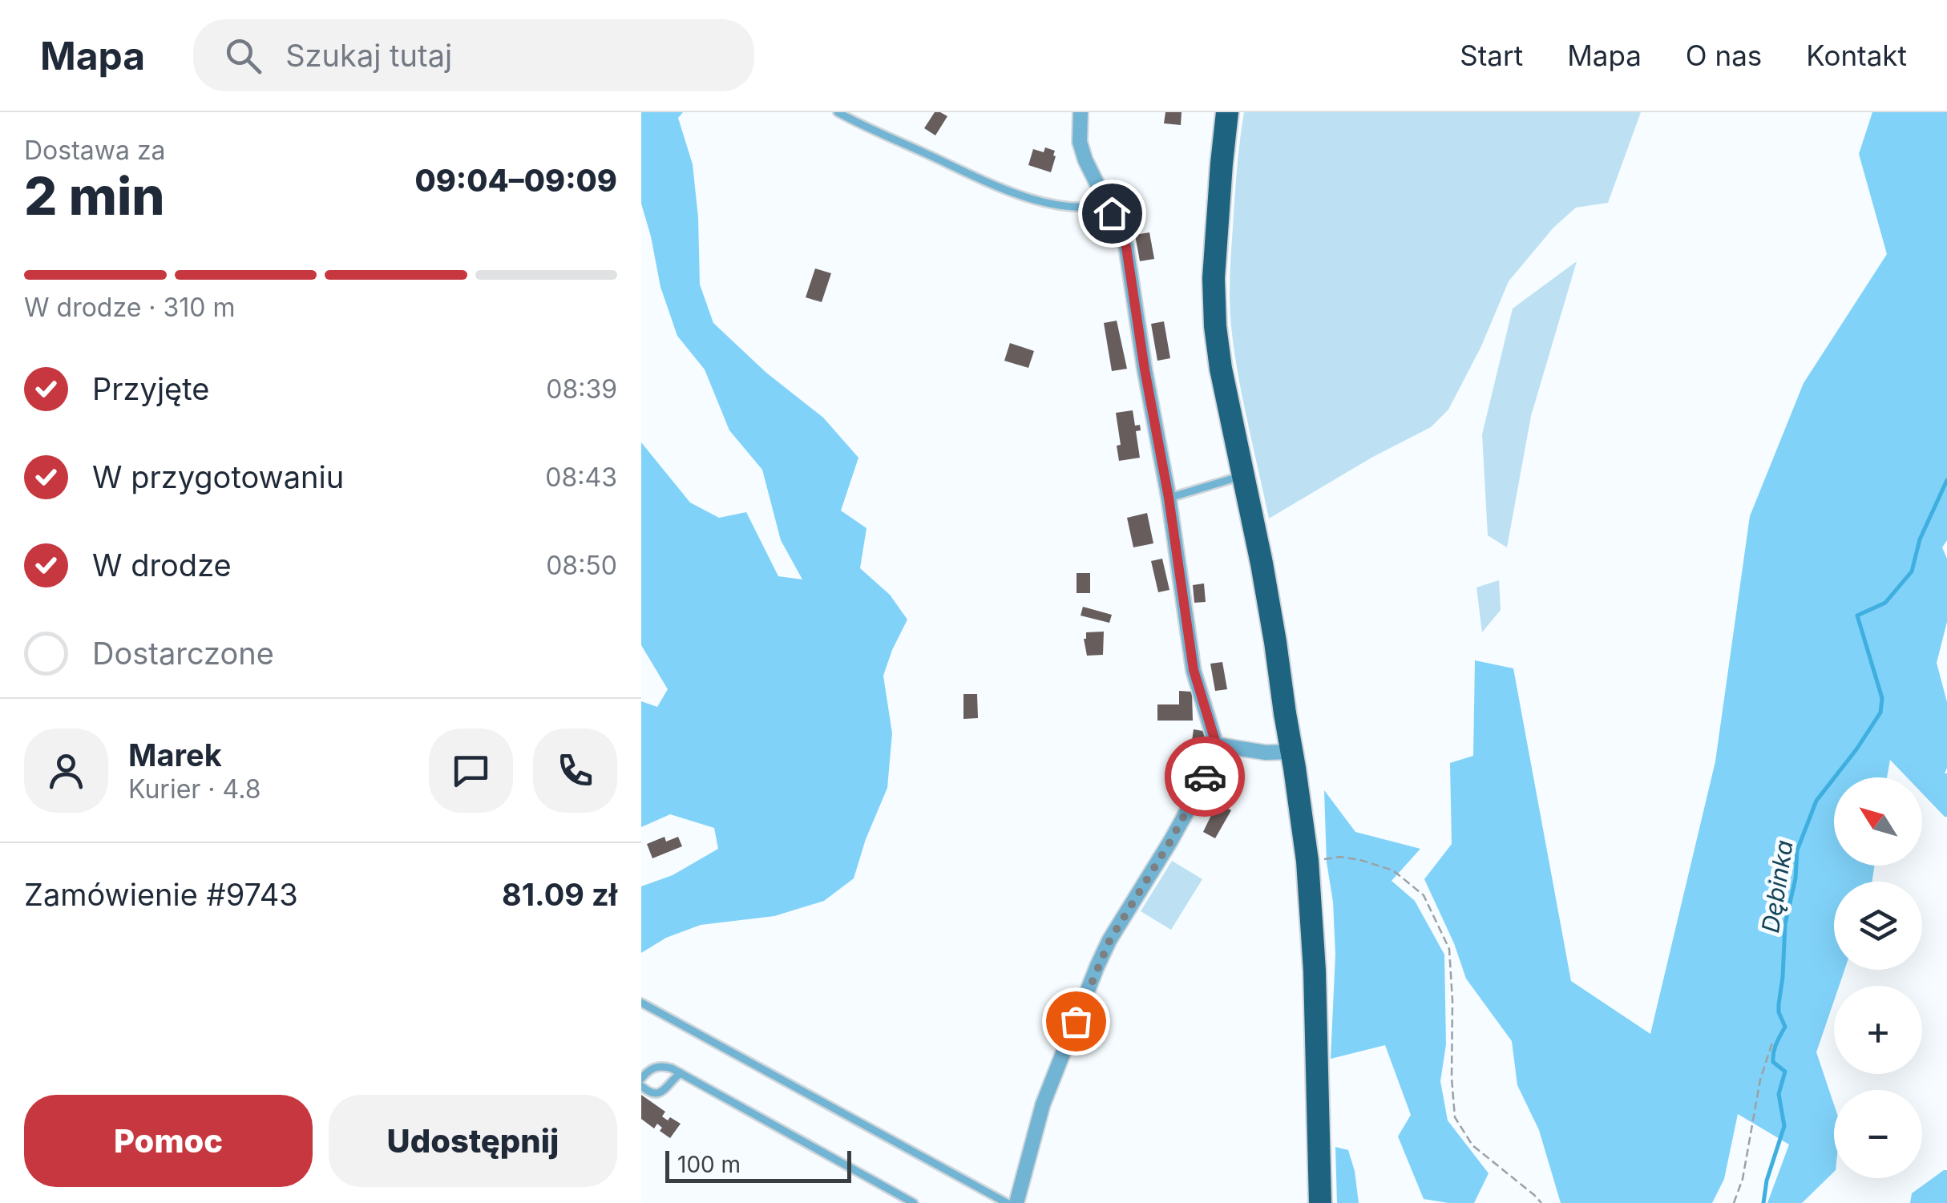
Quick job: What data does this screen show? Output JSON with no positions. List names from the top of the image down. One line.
{"water":["Dębinka"],"scale_bar":"100 m","north":"top left","page":{"header":"Mapa","search":"Szukaj tutaj","nav":["Start","Mapa","O nas","Kontakt"],"heading":["2 min","Dostawa za","09:04–09:09"],"panel":["Marek","Kurier · 4.8","Zamówienie #9743","81.09 zł"],"bar":"W drodze · 310 m","list":[["Przyjęte","08:39"],["W przygotowaniu","08:43"],["W drodze","08:50"],"Dostarczone"],"map_buttons":["+","−"],"buttons":["Pomoc","Udostępnij"],"scale":"100 m"}}
